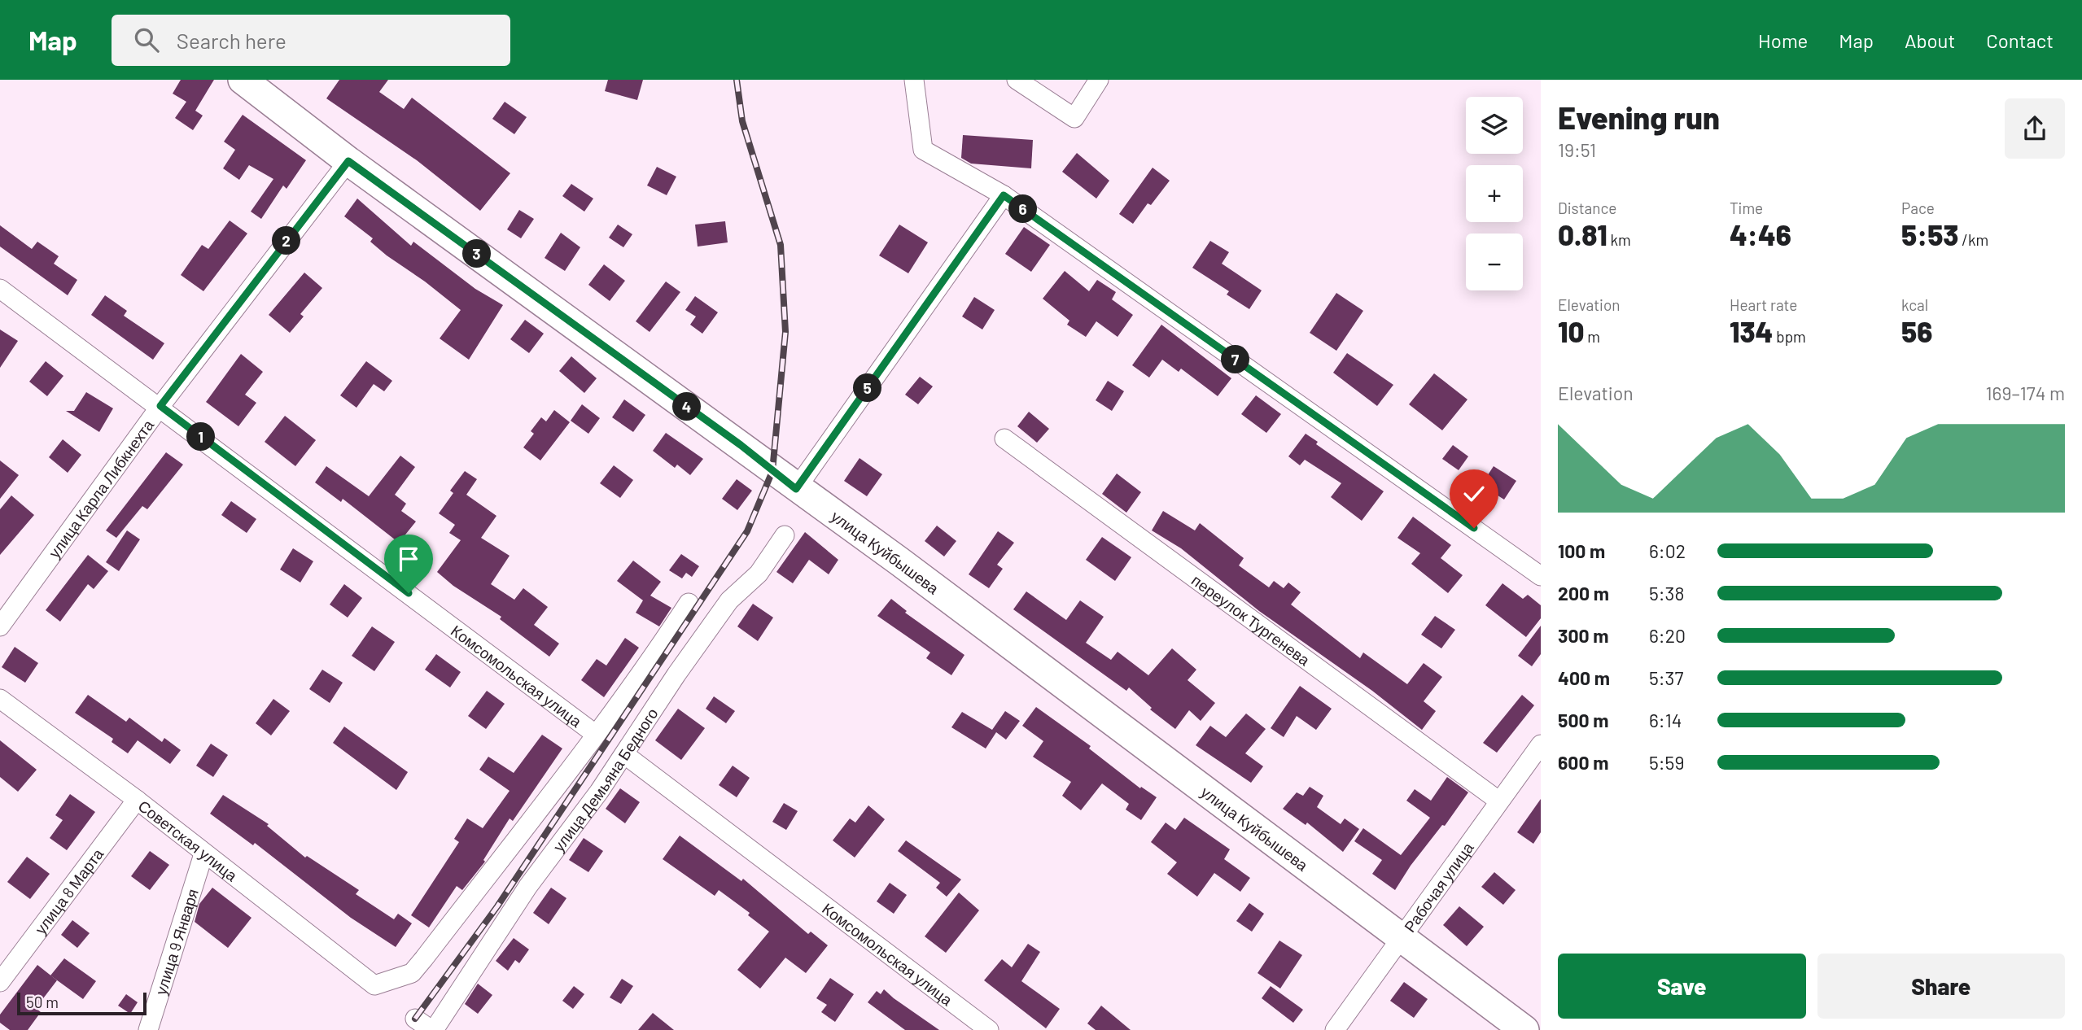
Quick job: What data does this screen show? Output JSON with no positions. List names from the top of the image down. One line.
{"streets":{"main road":["улица Куйбышева"],"street":["улица Карла Либкнехта","переулок Тургенева","Комсомольская улица","улица Демьяна Бедного","Советская улица","Рабочая улица","улица 8 Марта","улица 9 Января"]},"crossings":[["улица Карла Либкнехта","улица Куйбышева"],["улица Карла Либкнехта","Комсомольская улица"],["улица Куйбышева","Рабочая улица"],["переулок Тургенева","Рабочая улица"],["Комсомольская улица","улица Демьяна Бедного"],["Комсомольская улица","Советская улица"],["Советская улица","улица 8 Марта"],["Советская улица","улица 9 Января"]],"scale_bar":"50 m","page":{"header":"Map","search":"Search here","nav":["Home","Map","About","Contact"],"heading":["Evening run","19:51"],"map_buttons":["+","−"],"stats":[["Distance","0.81 km"],["Time","4:46"],["Pace","5:53 /km"],["Elevation","10 m"],["Heart rate","134 bpm"],["kcal","56"]],"pins":["6","2","3","7","5","4","1"],"chart":["Elevation","169–174 m"],"list":[{"name":"100 m","note":"6:02"},{"name":"200 m","note":"5:38"},{"name":"300 m","note":"6:20"},{"name":"400 m","note":"5:37"},{"name":"500 m","note":"6:14"},{"name":"600 m","note":"5:59"}],"buttons":["Save","Share"],"scale":"50 m"}}
